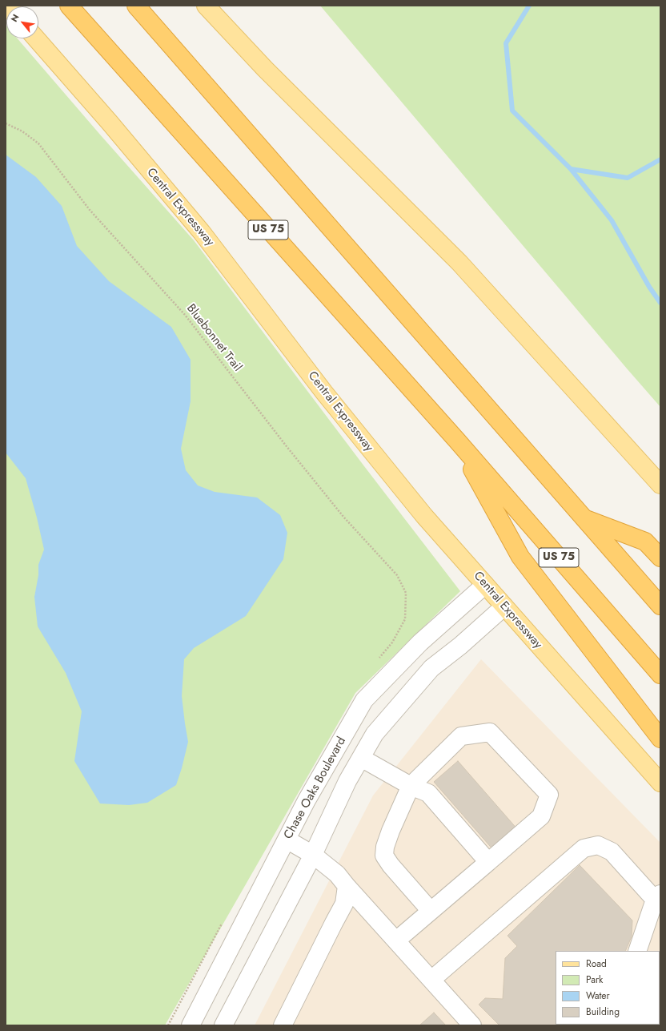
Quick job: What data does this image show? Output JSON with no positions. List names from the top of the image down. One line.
{"streets":{"highway":["US 75"],"main road":["Central Expressway"],"street":["Chase Oaks Boulevard"],"path":["Bluebonnet Trail"]},"crossings":[["Central Expressway","Chase Oaks Boulevard"]],"legend":["Road","Park","Water","Building"],"north":"top left"}
